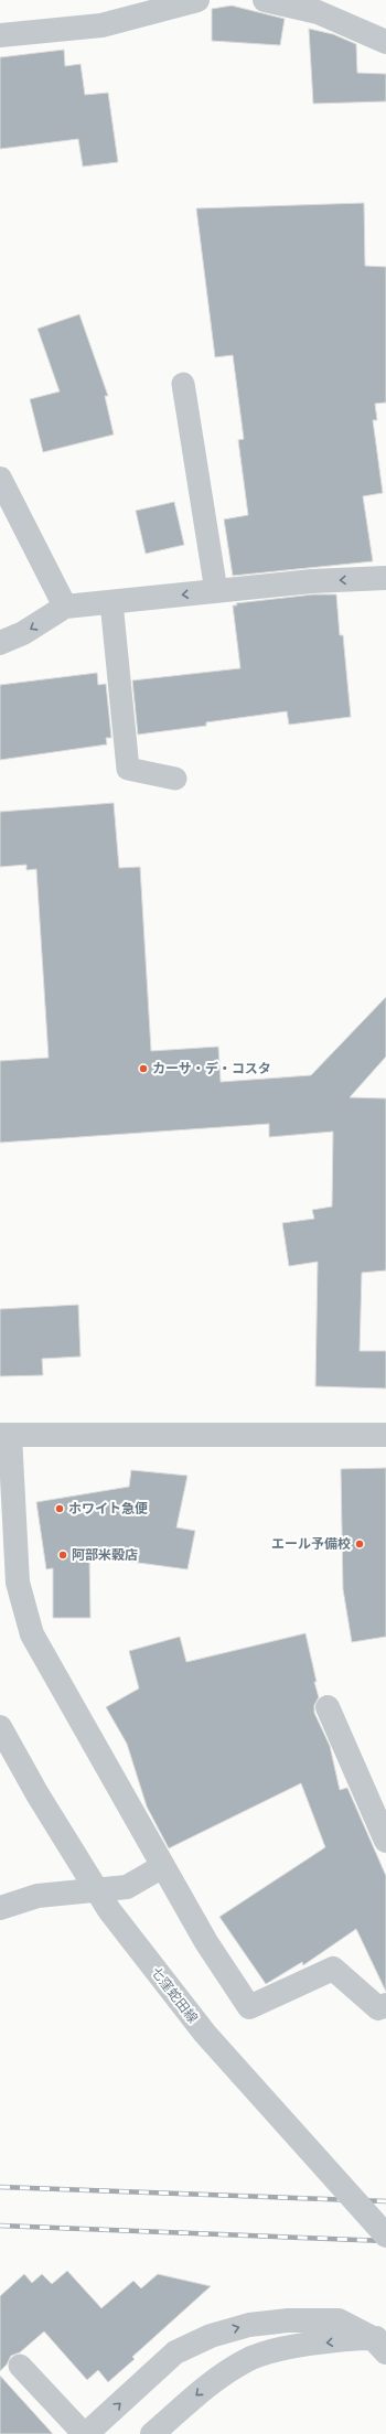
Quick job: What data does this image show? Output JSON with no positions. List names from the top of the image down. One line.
{"streets":{"street":["七窪蛇田線"]},"places":["カーサ・デ・コスタ","ホワイト急便","エール予備校","阿部米穀店"]}
